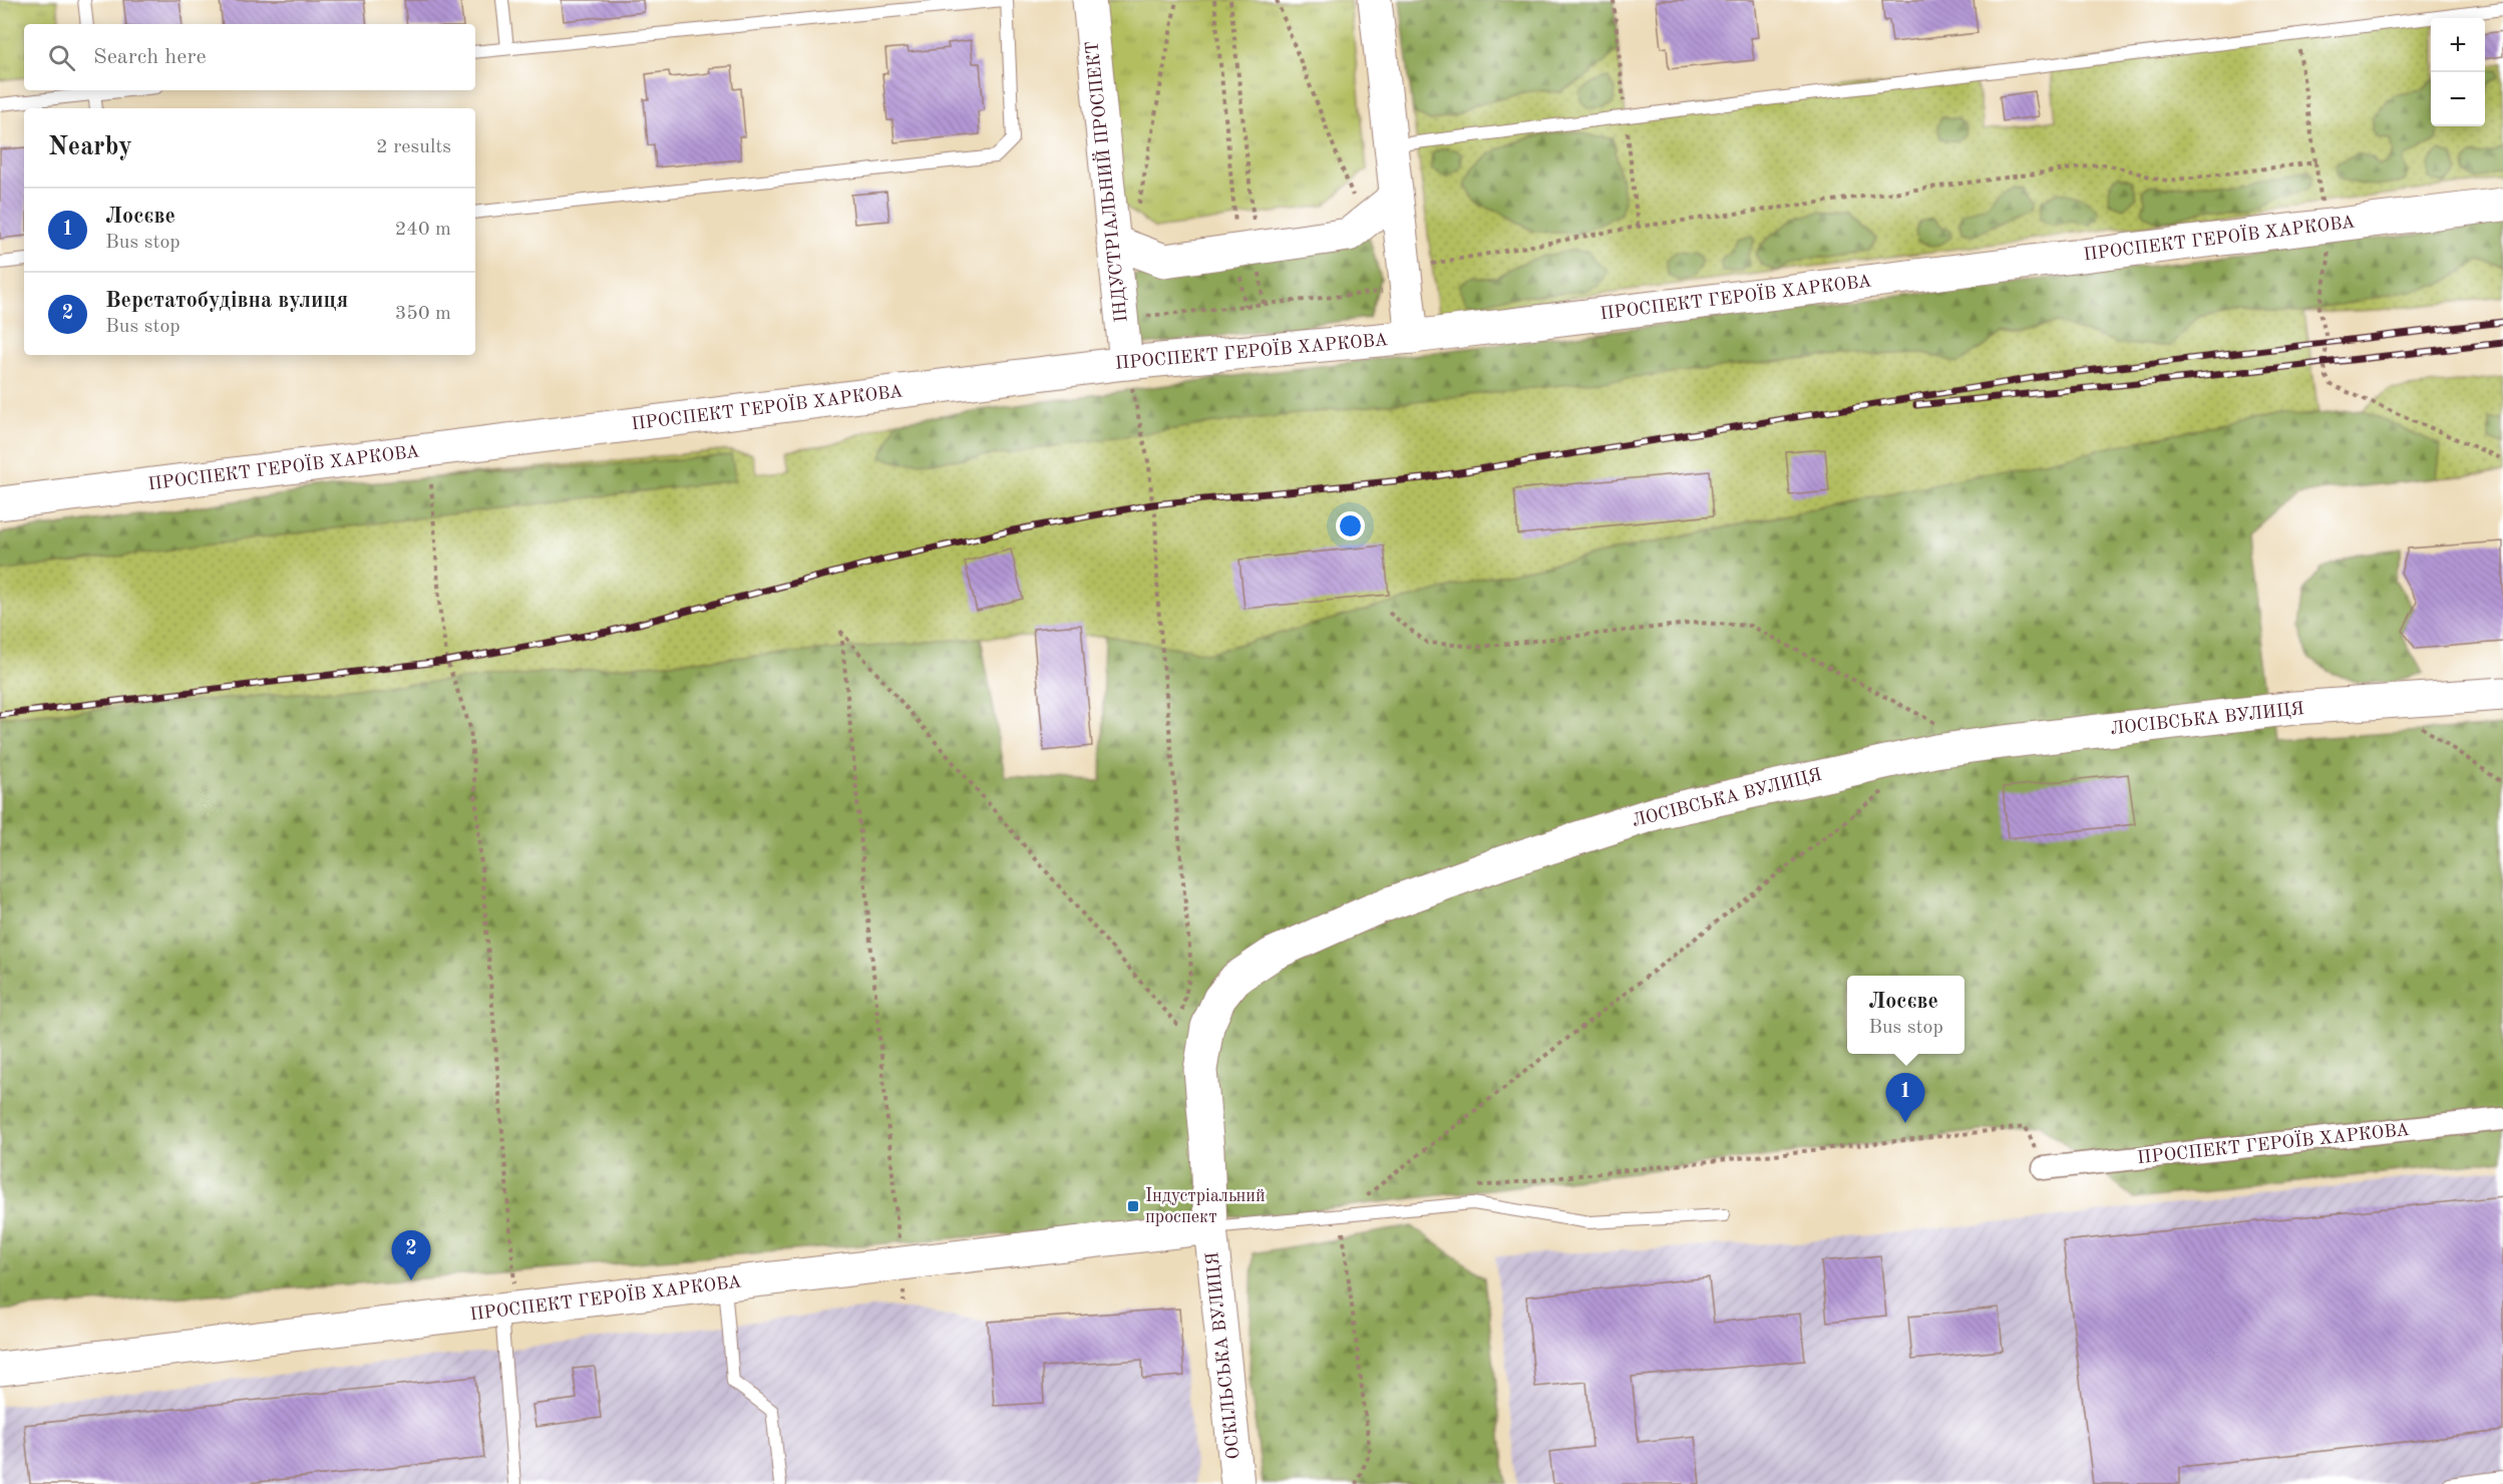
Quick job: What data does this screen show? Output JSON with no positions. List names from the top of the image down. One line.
{"streets":{"main road":["ІНДУСТРІАЛЬНИЙ ПРОСПЕКТ","ПРОСПЕКТ ГЕРОЇВ ХАРКОВА","ЛОСІВСЬКА ВУЛИЦЯ","ОСКІЛЬСЬКА ВУЛИЦЯ"]},"crossings":[["ІНДУСТРІАЛЬНИЙ ПРОСПЕКТ","ПРОСПЕКТ ГЕРОЇВ ХАРКОВА"],["ПРОСПЕКТ ГЕРОЇВ ХАРКОВА","ЛОСІВСЬКА ВУЛИЦЯ"],["ПРОСПЕКТ ГЕРОЇВ ХАРКОВА","ОСКІЛЬСЬКА ВУЛИЦЯ"],["ЛОСІВСЬКА ВУЛИЦЯ","ОСКІЛЬСЬКА ВУЛИЦЯ"]],"places":{"transit":["Індустріальний проспект"]},"page":{"map_buttons":["+","−"],"search":"Search here","heading":["Nearby","2 results"],"list":[{"mark":"1","name":"Лосєве","note":"Bus stop","value":"240 m"},{"mark":"2","name":"Верстатобудівна вулиця","note":"Bus stop","value":"350 m"}],"popup":["Лосєве","Bus stop"],"pins":["1","2"]}}
